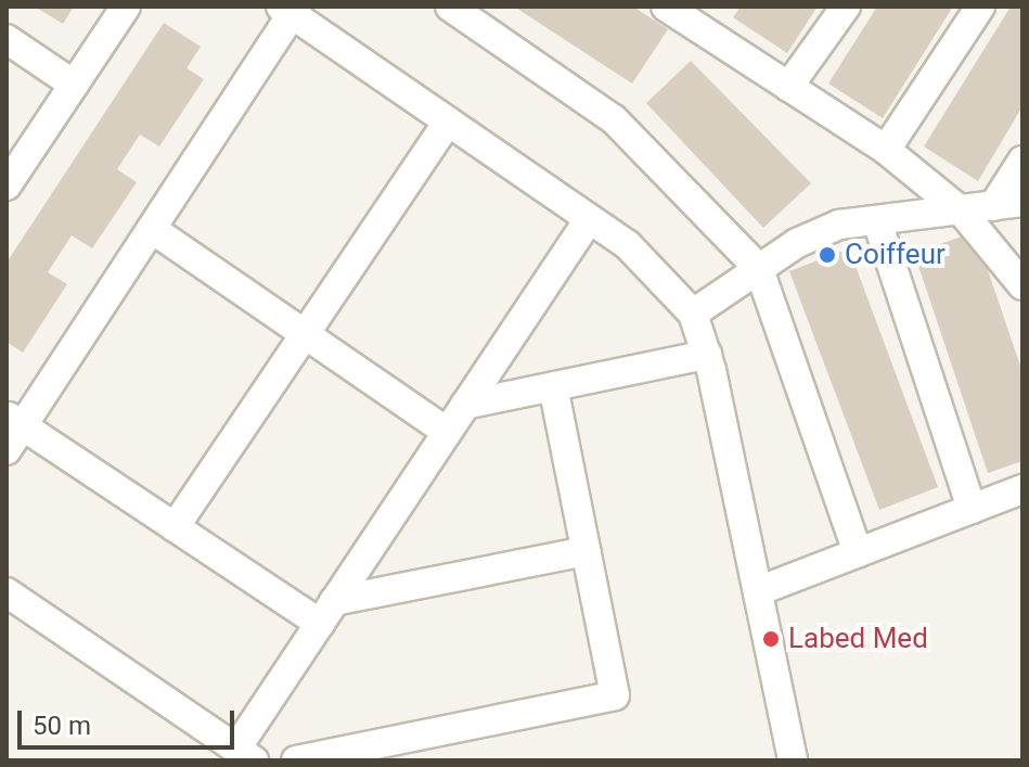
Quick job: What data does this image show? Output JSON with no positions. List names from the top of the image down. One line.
{"places":["Coiffeur","Labed Med"],"scale_bar":"50 m"}
